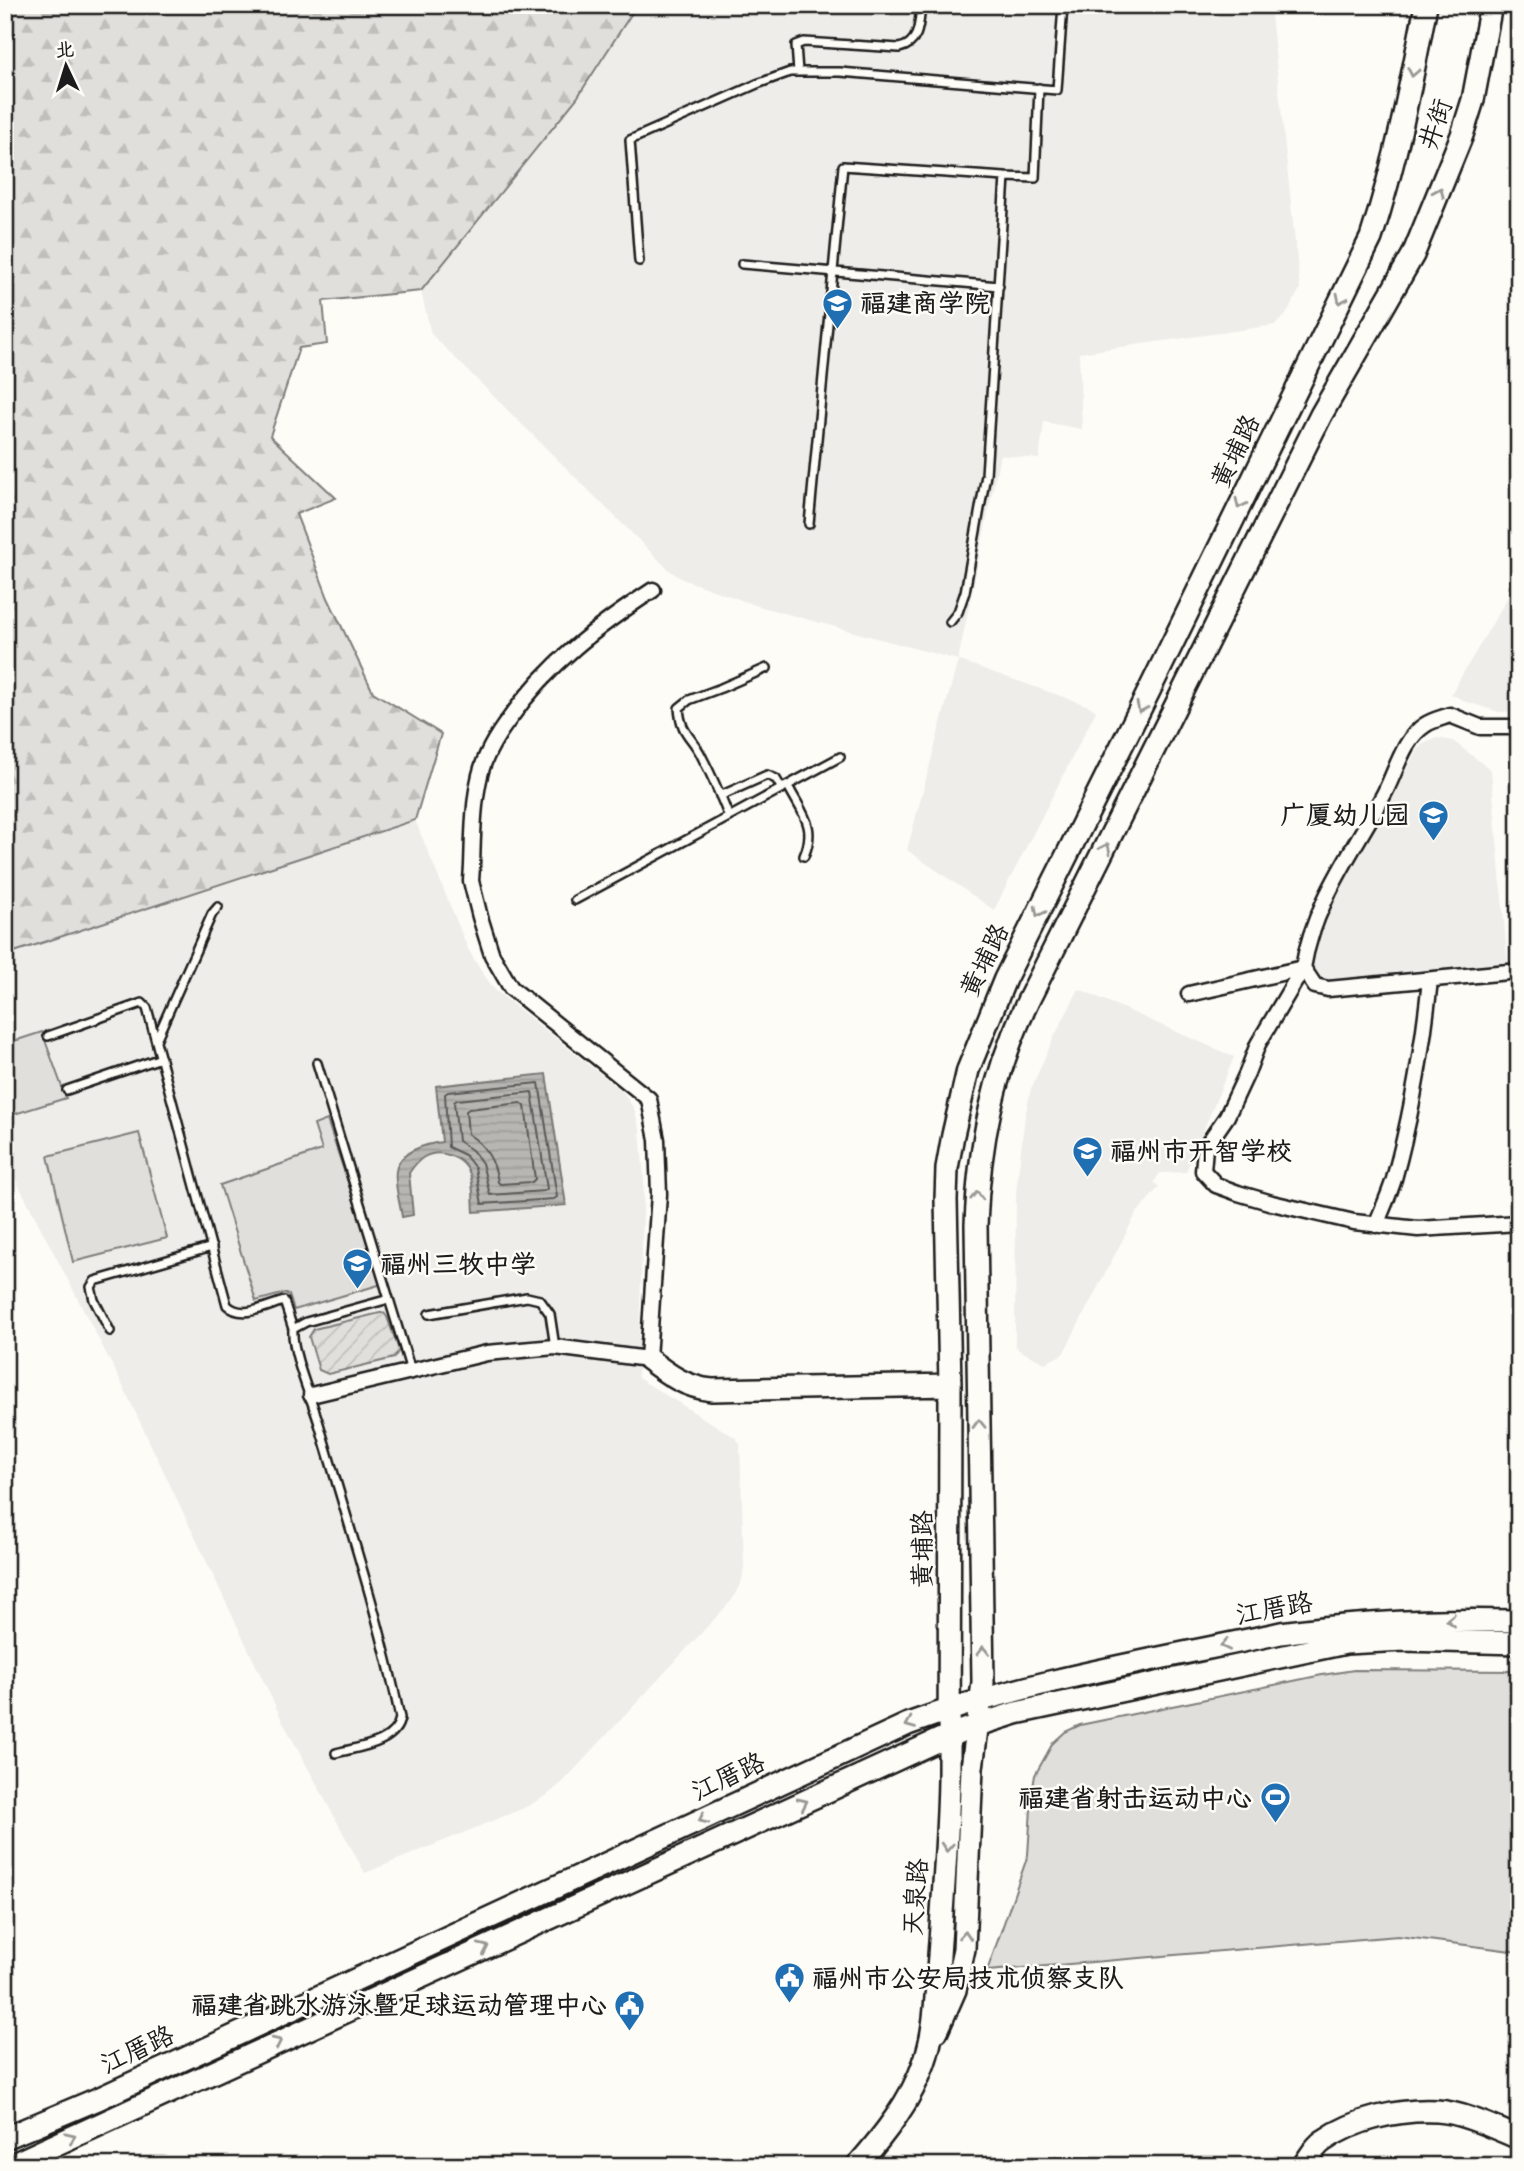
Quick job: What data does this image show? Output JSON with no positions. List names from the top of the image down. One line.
{"streets":{"main road":["井街","黄埔路","江厝路","天泉路"]},"crossings":[["井街","黄埔路"],["井街","江厝路"],["黄埔路","江厝路"],["黄埔路","天泉路"]],"one_way":["黄埔路"],"places":{"school or university":["福建商学院","广厦幼儿园","福州市开智学校","福州三牧中学"],"sports":["福建省射击运动中心"],"public building":["福州市公安局技术侦察支队","福建省跳水游泳暨足球运动管理中心"]},"north":"top"}
